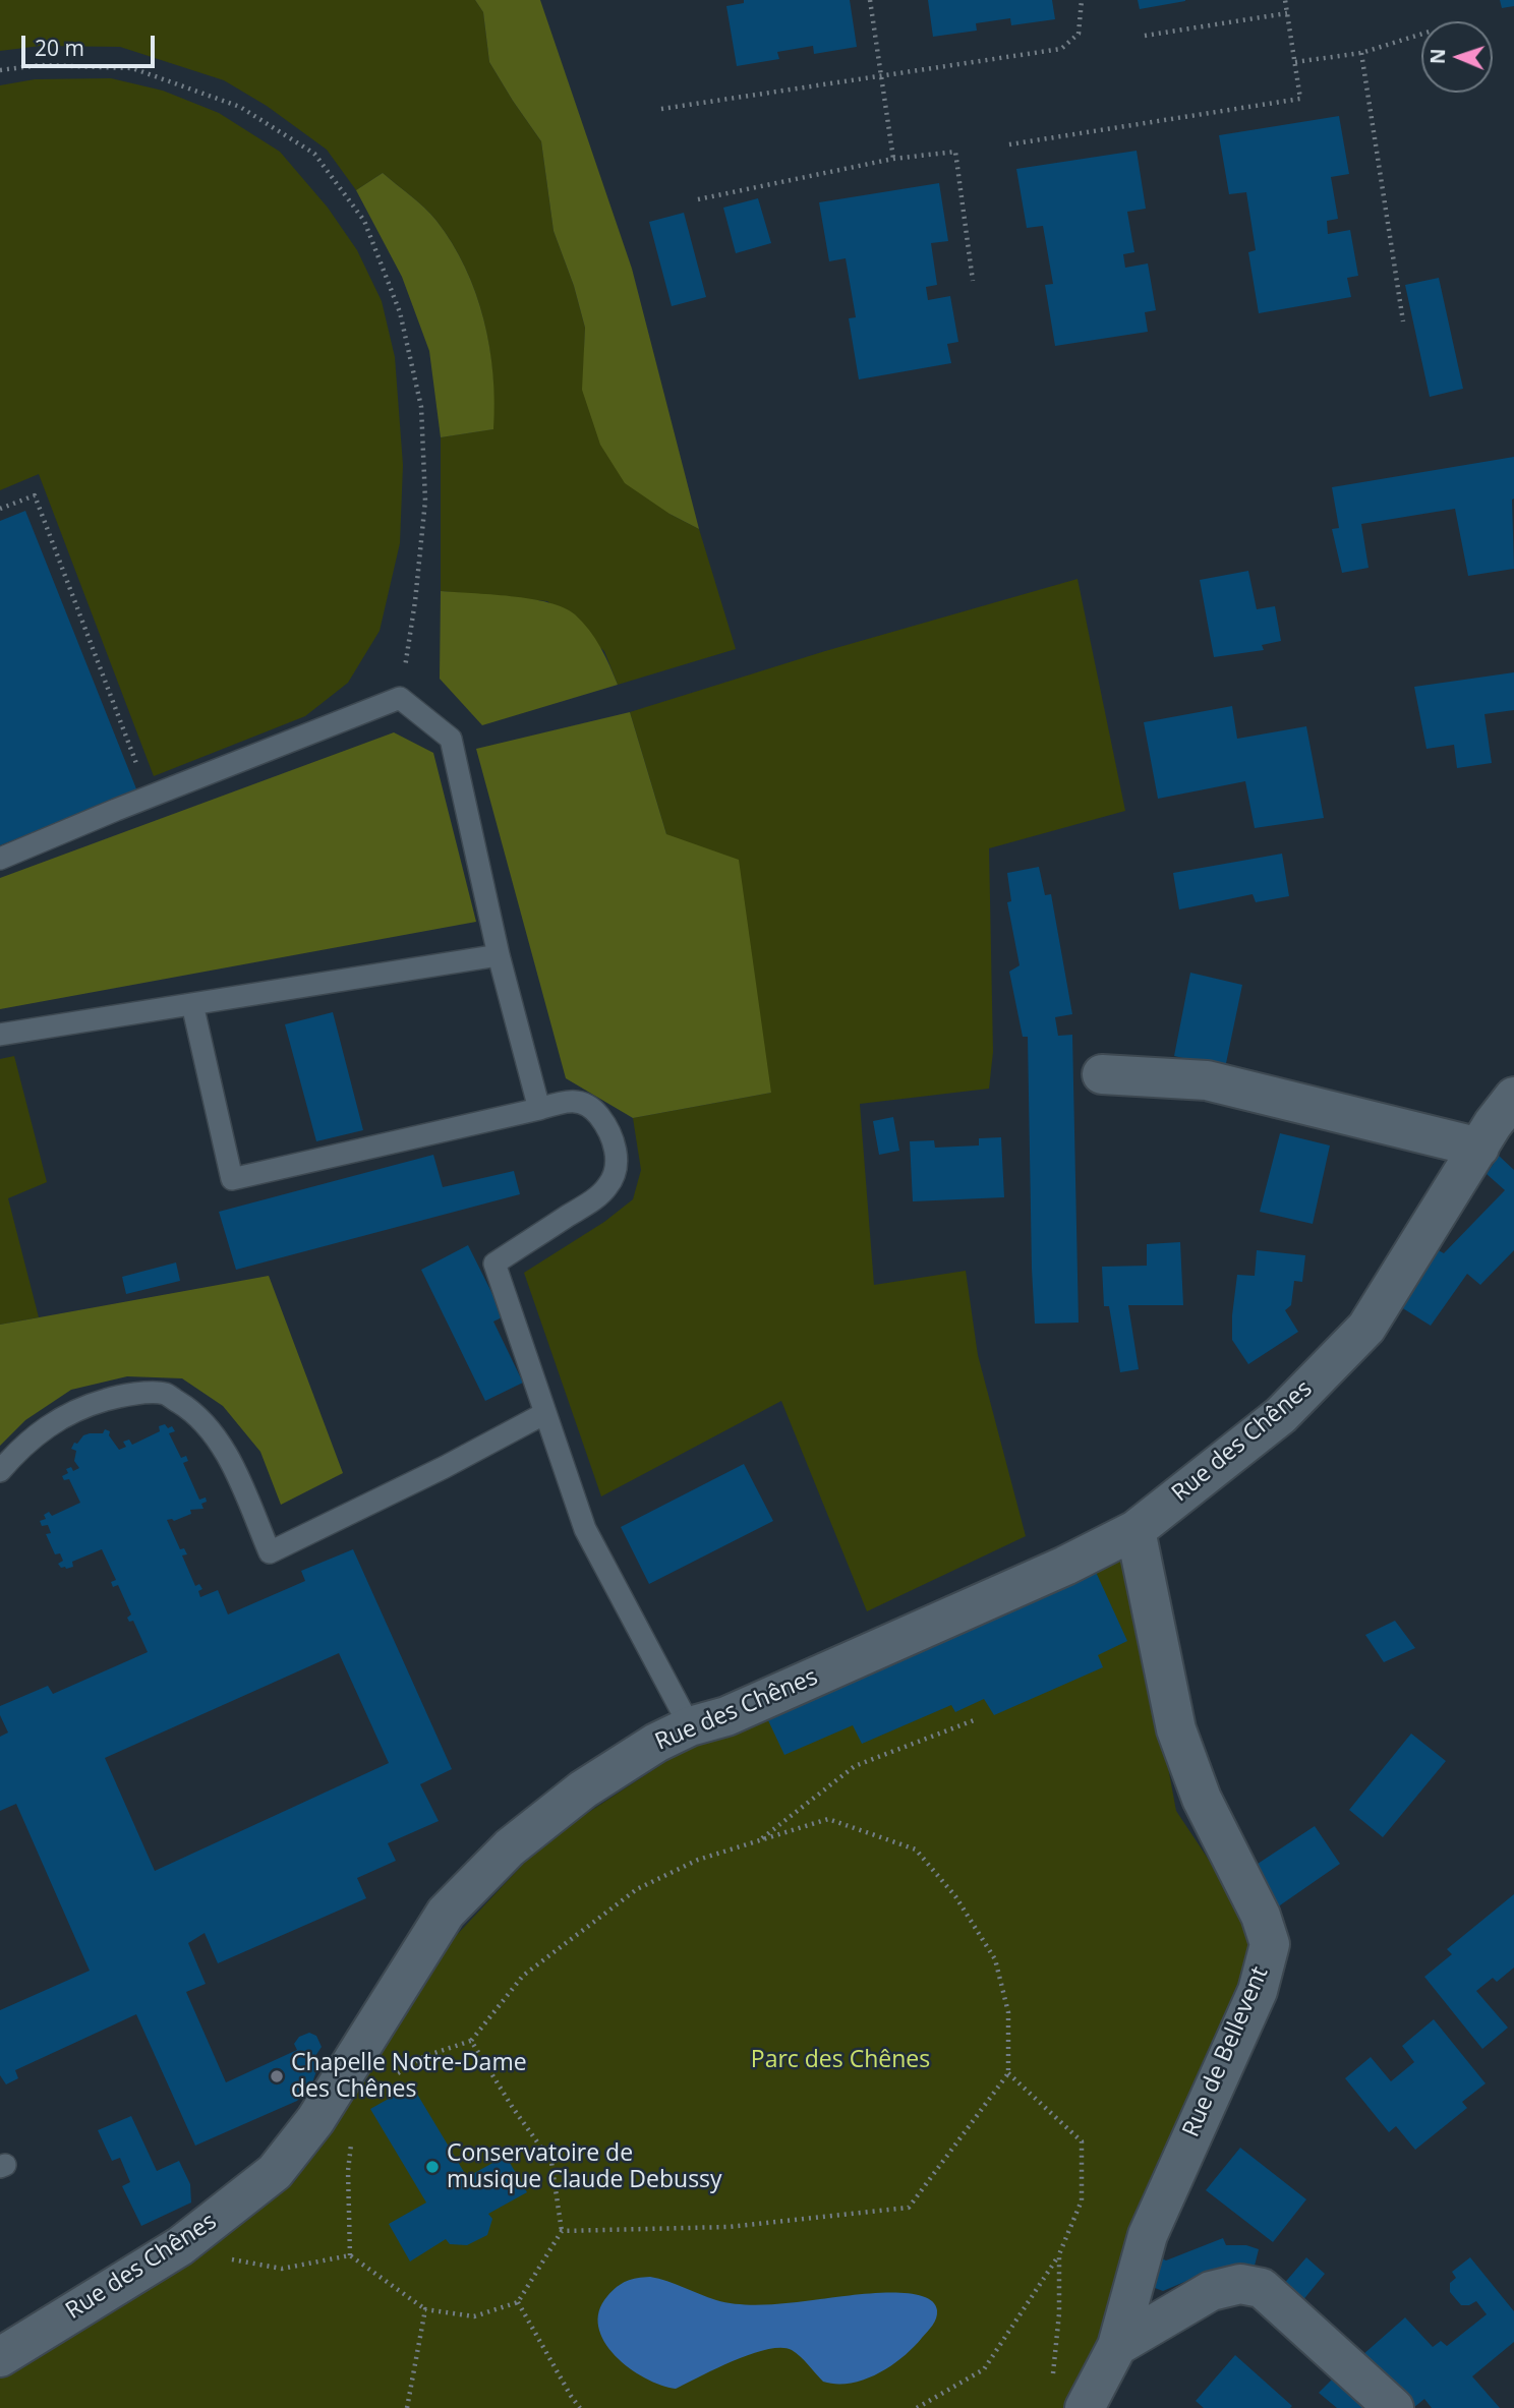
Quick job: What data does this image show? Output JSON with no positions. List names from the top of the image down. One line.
{"streets":{"street":["Rue des Chênes","Rue de Bellevent"]},"crossings":[["Rue des Chênes","Rue de Bellevent"]],"parks":["Parc des Chênes"],"places":["Chapelle Notre-Dame des Chênes","Conservatoire de musique Claude Debussy"],"scale_bar":"20 m","north":"left"}
